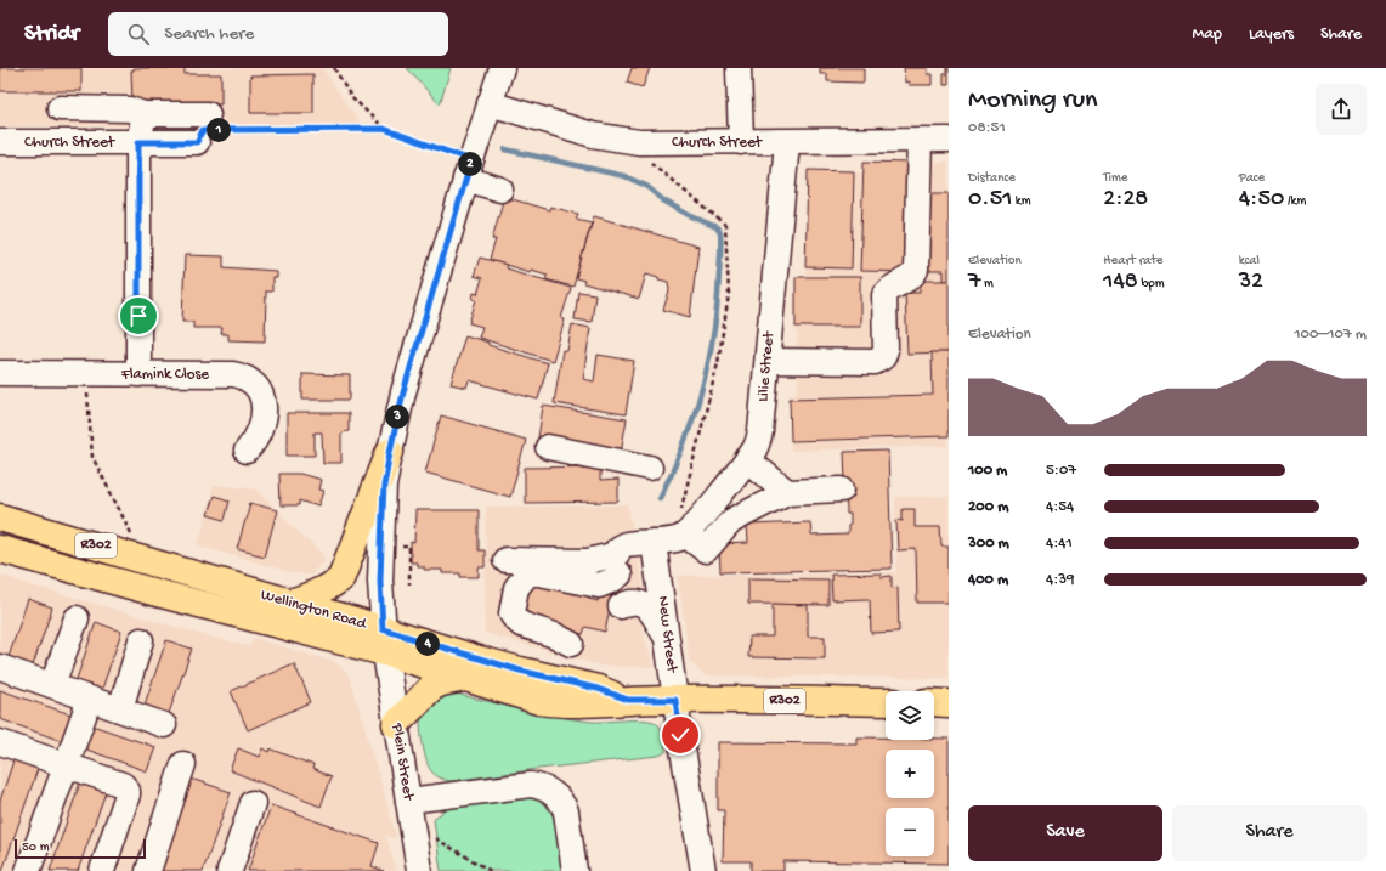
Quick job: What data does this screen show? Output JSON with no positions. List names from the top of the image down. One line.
{"streets":{"main road":["R302","Wellington Road"],"street":["Church Street","Lilie Street","Flamink Close","New Street","Plein Street"]},"crossings":[["Church Street","Lilie Street"],["Church Street","Plein Street"],["Wellington Road","New Street"],["Wellington Road","Plein Street"]],"scale_bar":"50 m","page":{"header":"Stridr","search":"Search here","nav":["Map","Layers","Share"],"heading":["Morning run","08:51"],"pins":["1","2","3","4"],"stats":[["Distance","0.51 km"],["Time","2:28"],["Pace","4:50 /km"],["Elevation","7 m"],["Heart rate","148 bpm"],["kcal","32"]],"chart":["Elevation","100–107 m"],"list":[{"name":"100 m","note":"5:07"},{"name":"200 m","note":"4:54"},{"name":"300 m","note":"4:41"},{"name":"400 m","note":"4:39"}],"map_buttons":["+","−"],"buttons":["Save","Share"],"scale":"50 m"}}
